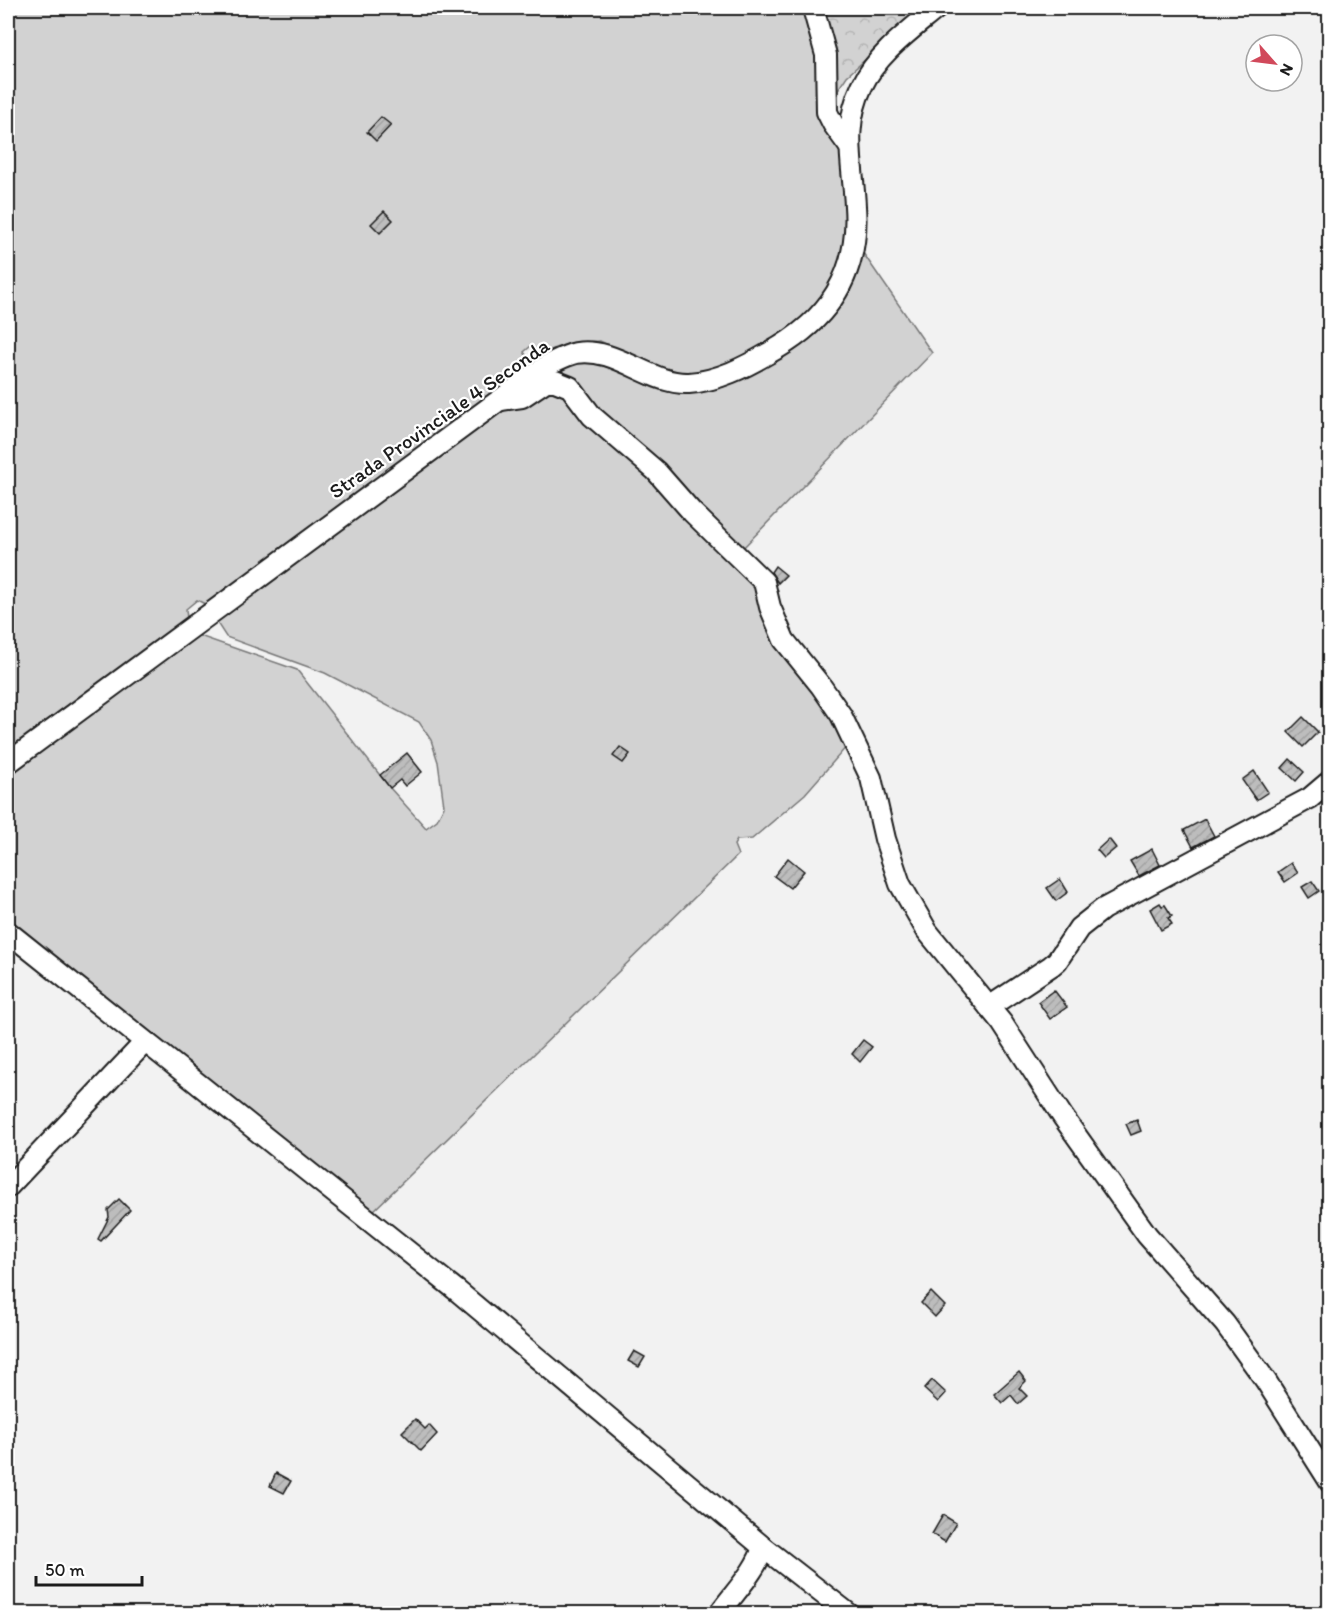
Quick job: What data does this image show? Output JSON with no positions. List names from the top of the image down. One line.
{"streets":{"street":["Strada Provinciale 4 Seconda"]},"scale_bar":"50 m","north":"bottom right"}
